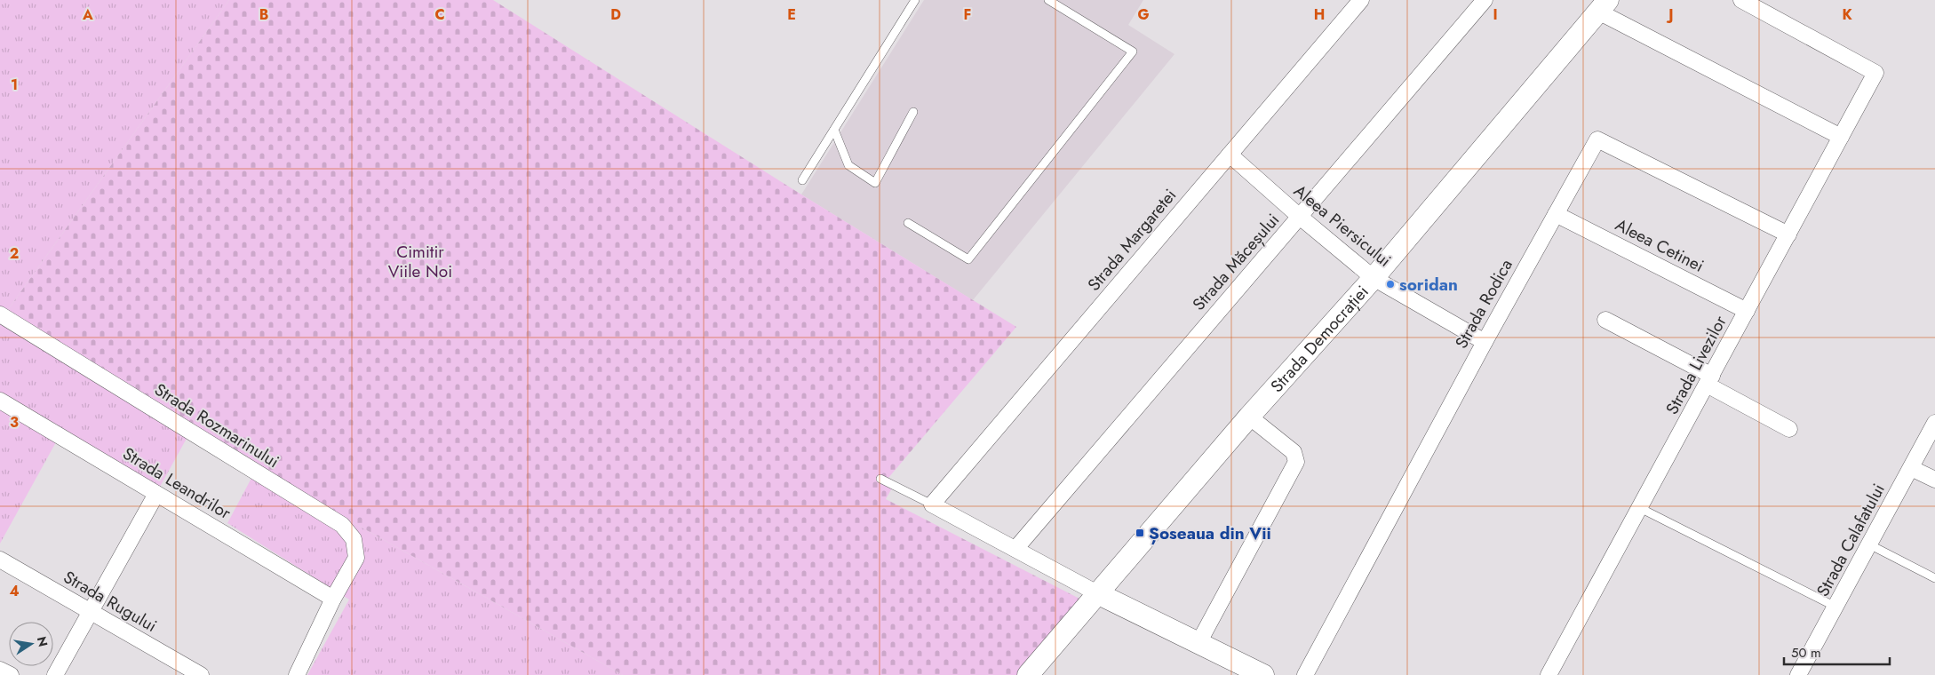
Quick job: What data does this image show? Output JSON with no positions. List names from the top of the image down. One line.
{"streets":{"street":["Aleea Piersicului","Strada Margaretei","Aleea Cetinei","Strada Măceșului","Strada Rodica","Strada Democrației","Strada Livezilor","Strada Rozmarinului","Strada Leandrilor","Strada Calafatului","Strada Rugului"]},"crossings":[["Aleea Piersicului","Strada Margaretei"],["Aleea Piersicului","Strada Măceșului"],["Aleea Piersicului","Strada Rodica"],["Aleea Piersicului","Strada Democrației"],["Aleea Cetinei","Strada Rodica"],["Aleea Cetinei","Strada Livezilor"],["Strada Rodica","Strada Livezilor"],["Strada Rozmarinului","Strada Leandrilor"]],"parks":["Cimitir Viile Noi"],"places":{"other":["soridan"],"transit":["Șoseaua din Vii"]},"scale_bar":"50 m","north":"right","grid":{"columns":["A","B","C","D","E","F","G","H","I","J","K"],"rows":["1","2","3","4"]}}
